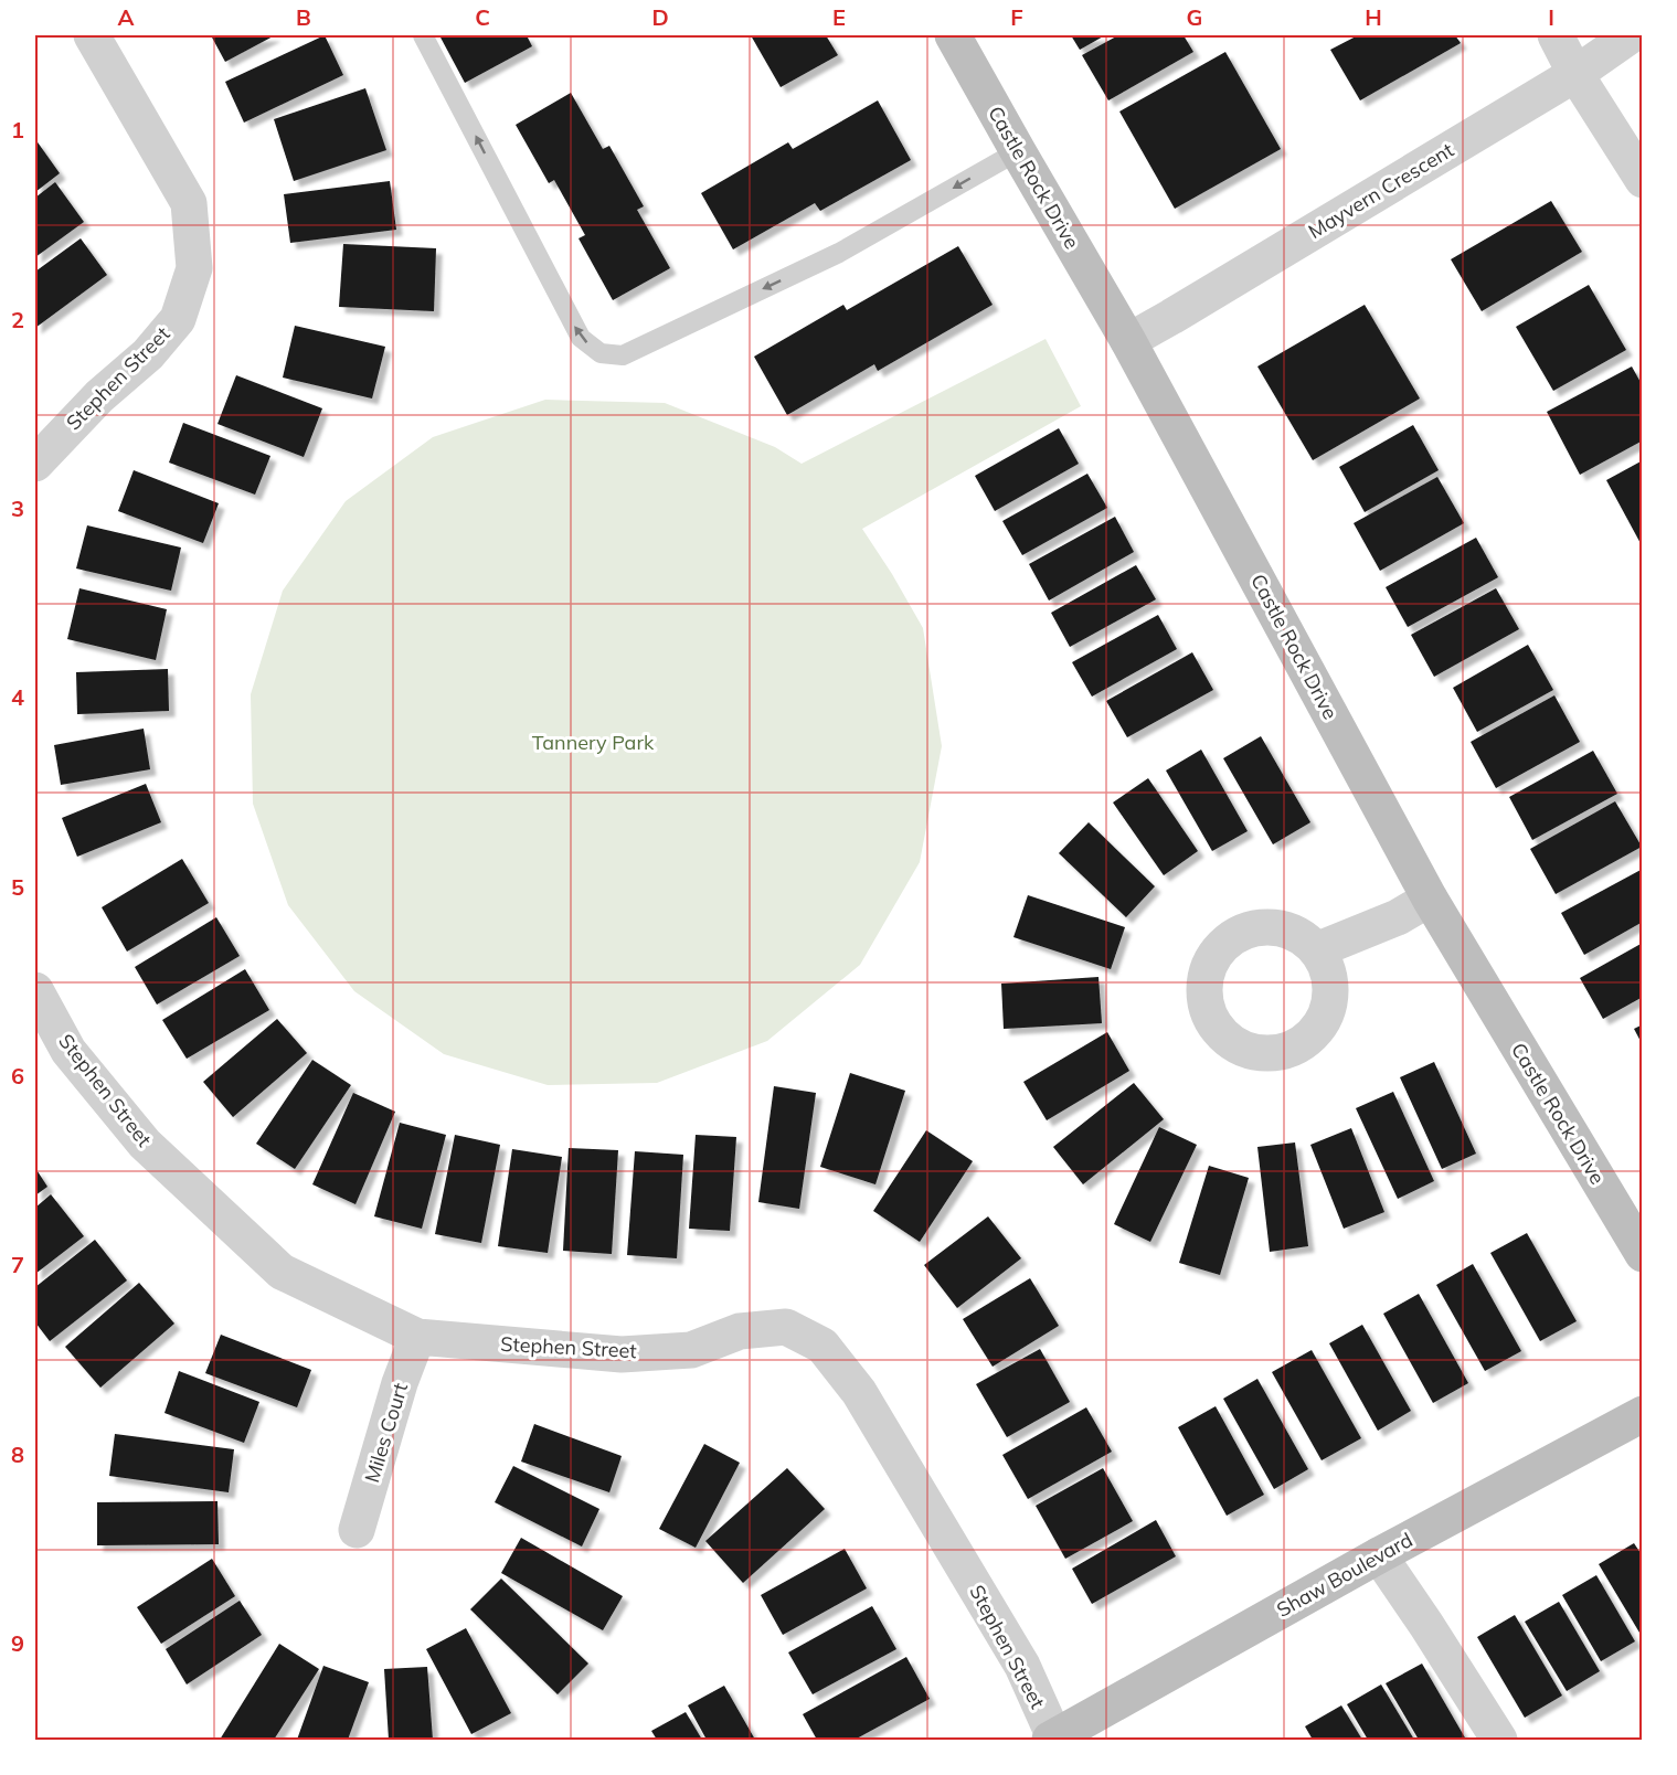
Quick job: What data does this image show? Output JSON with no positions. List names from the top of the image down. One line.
{"streets":{"street":["Castle Rock Drive","Mayvern Crescent","Stephen Street","Miles Court","Shaw Boulevard"]},"crossings":[["Castle Rock Drive","Mayvern Crescent"],["Stephen Street","Miles Court"],["Stephen Street","Shaw Boulevard"]],"parks":["Tannery Park"],"grid":{"columns":["A","B","C","D","E","F","G","H","I"],"rows":["1","2","3","4","5","6","7","8","9"]}}
